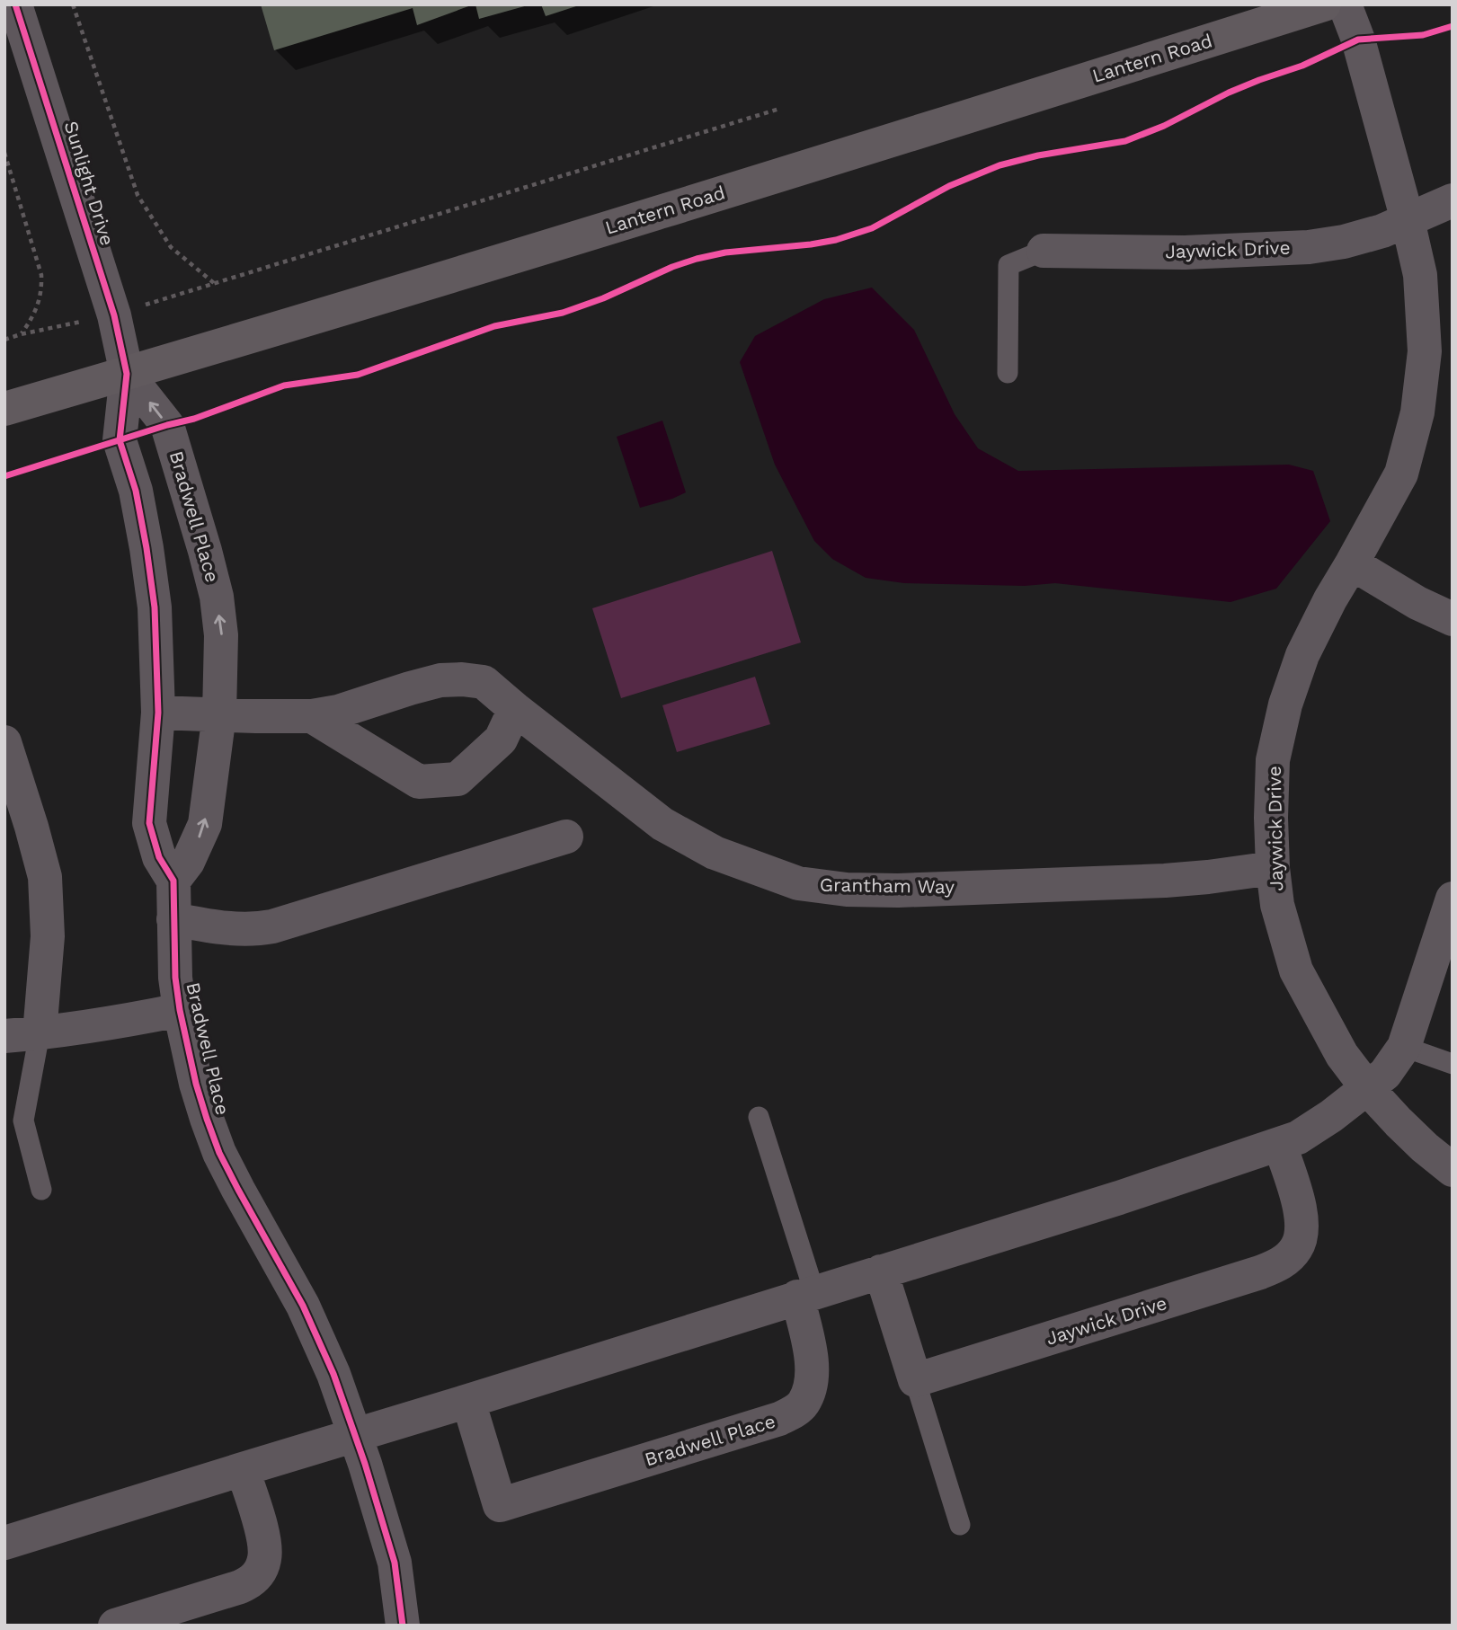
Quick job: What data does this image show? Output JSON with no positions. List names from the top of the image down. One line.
{"streets":{"street":["Lantern Road","Sunlight Drive","Jaywick Drive","Bradwell Place","Grantham Way"]},"crossings":[["Lantern Road","Sunlight Drive"],["Lantern Road","Bradwell Place"],["Sunlight Drive","Bradwell Place"],["Jaywick Drive","Grantham Way"],["Bradwell Place","Grantham Way"]]}
